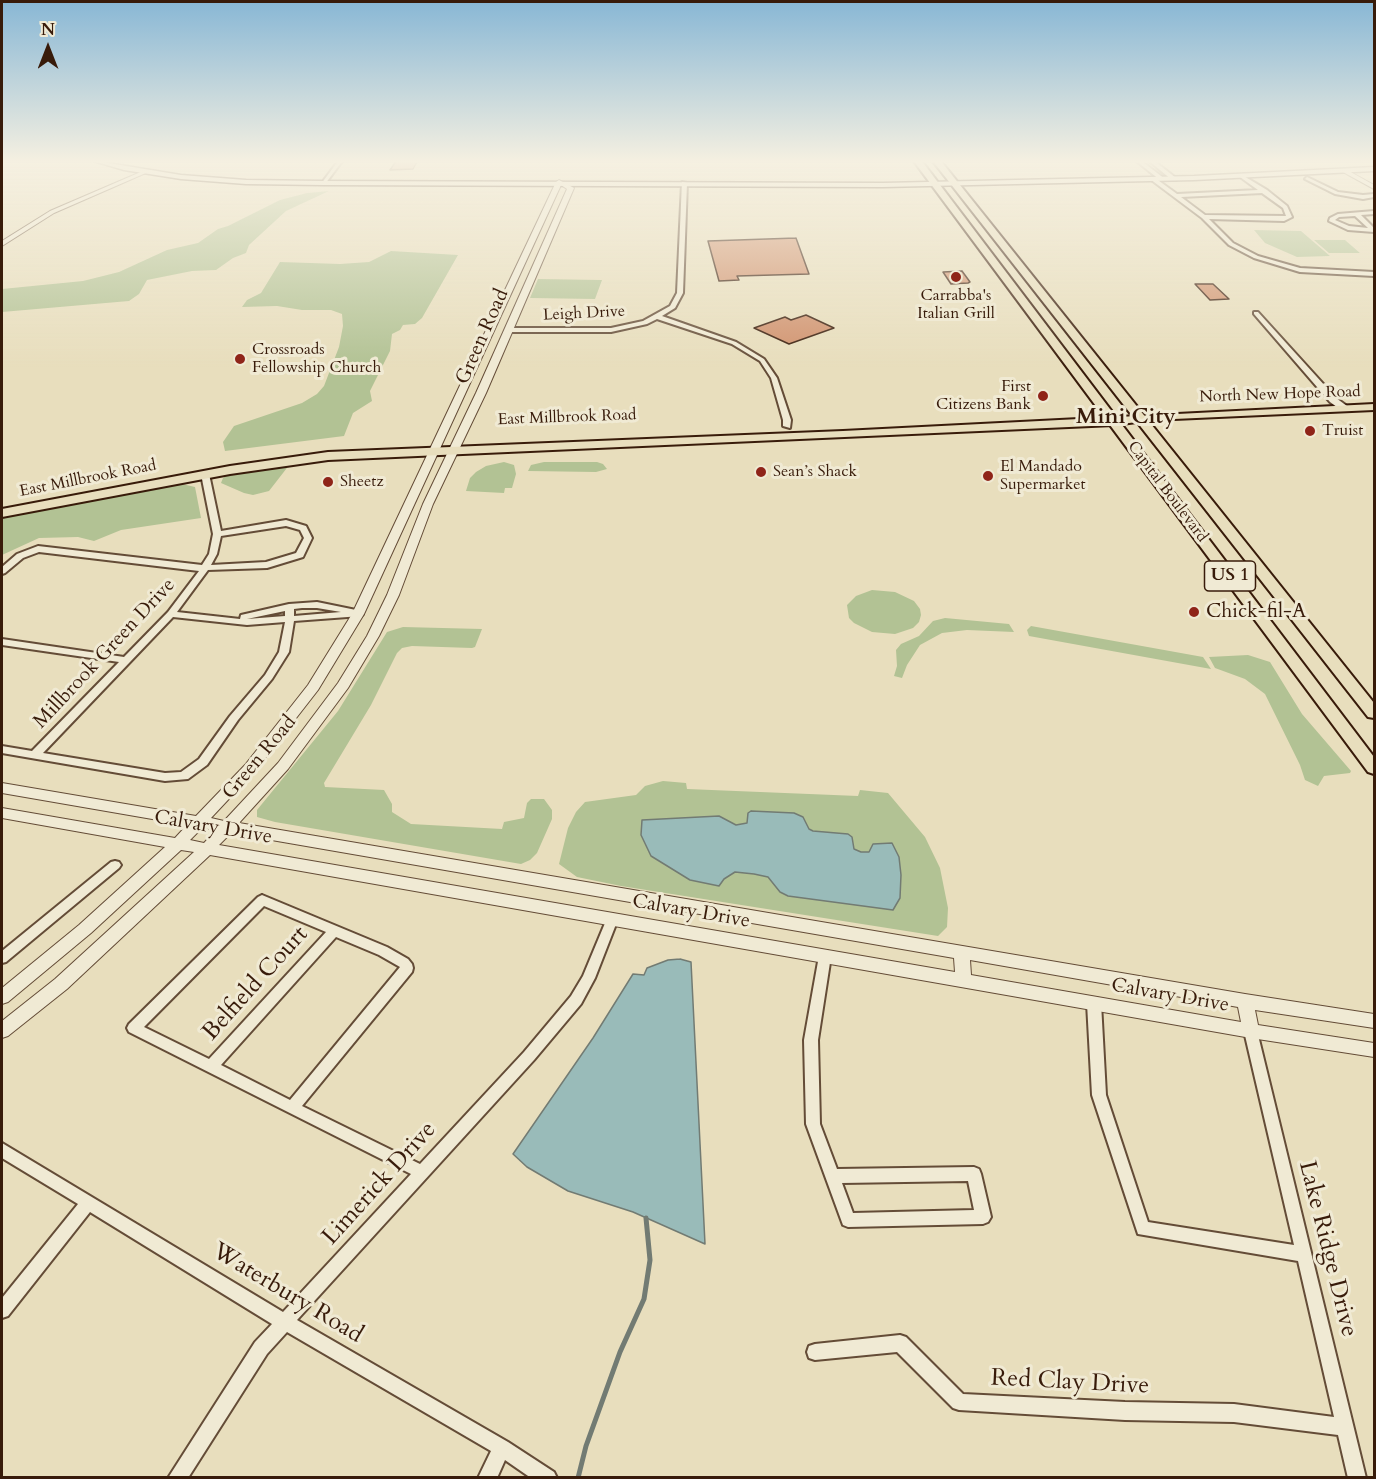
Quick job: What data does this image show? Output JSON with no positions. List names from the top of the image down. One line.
{"streets":{"main road":["North New Hope Road","East Millbrook Road","Capital Boulevard","US 1"],"street":["Leigh Drive","Green Road","Millbrook Green Drive","Calvary Drive","Belfield Court","Limerick Drive","Lake Ridge Drive","Waterbury Road","Red Clay Drive"]},"crossings":[["Leigh Drive","Green Road"],["Green Road","East Millbrook Road"],["Green Road","Calvary Drive"],["North New Hope Road","East Millbrook Road"],["North New Hope Road","Capital Boulevard"],["East Millbrook Road","Capital Boulevard"],["East Millbrook Road","Millbrook Green Drive"],["Calvary Drive","Limerick Drive"],["Calvary Drive","Lake Ridge Drive"],["Limerick Drive","Waterbury Road"],["Lake Ridge Drive","Red Clay Drive"]],"districts":["Mini City"],"places":["Carrabba's Italian Grill","Crossroads Fellowship Church","First Citizens Bank","Truist","Sean’s Shack","El Mandado Supermarket","Sheetz","Chick-fil-A"],"north":"top"}
